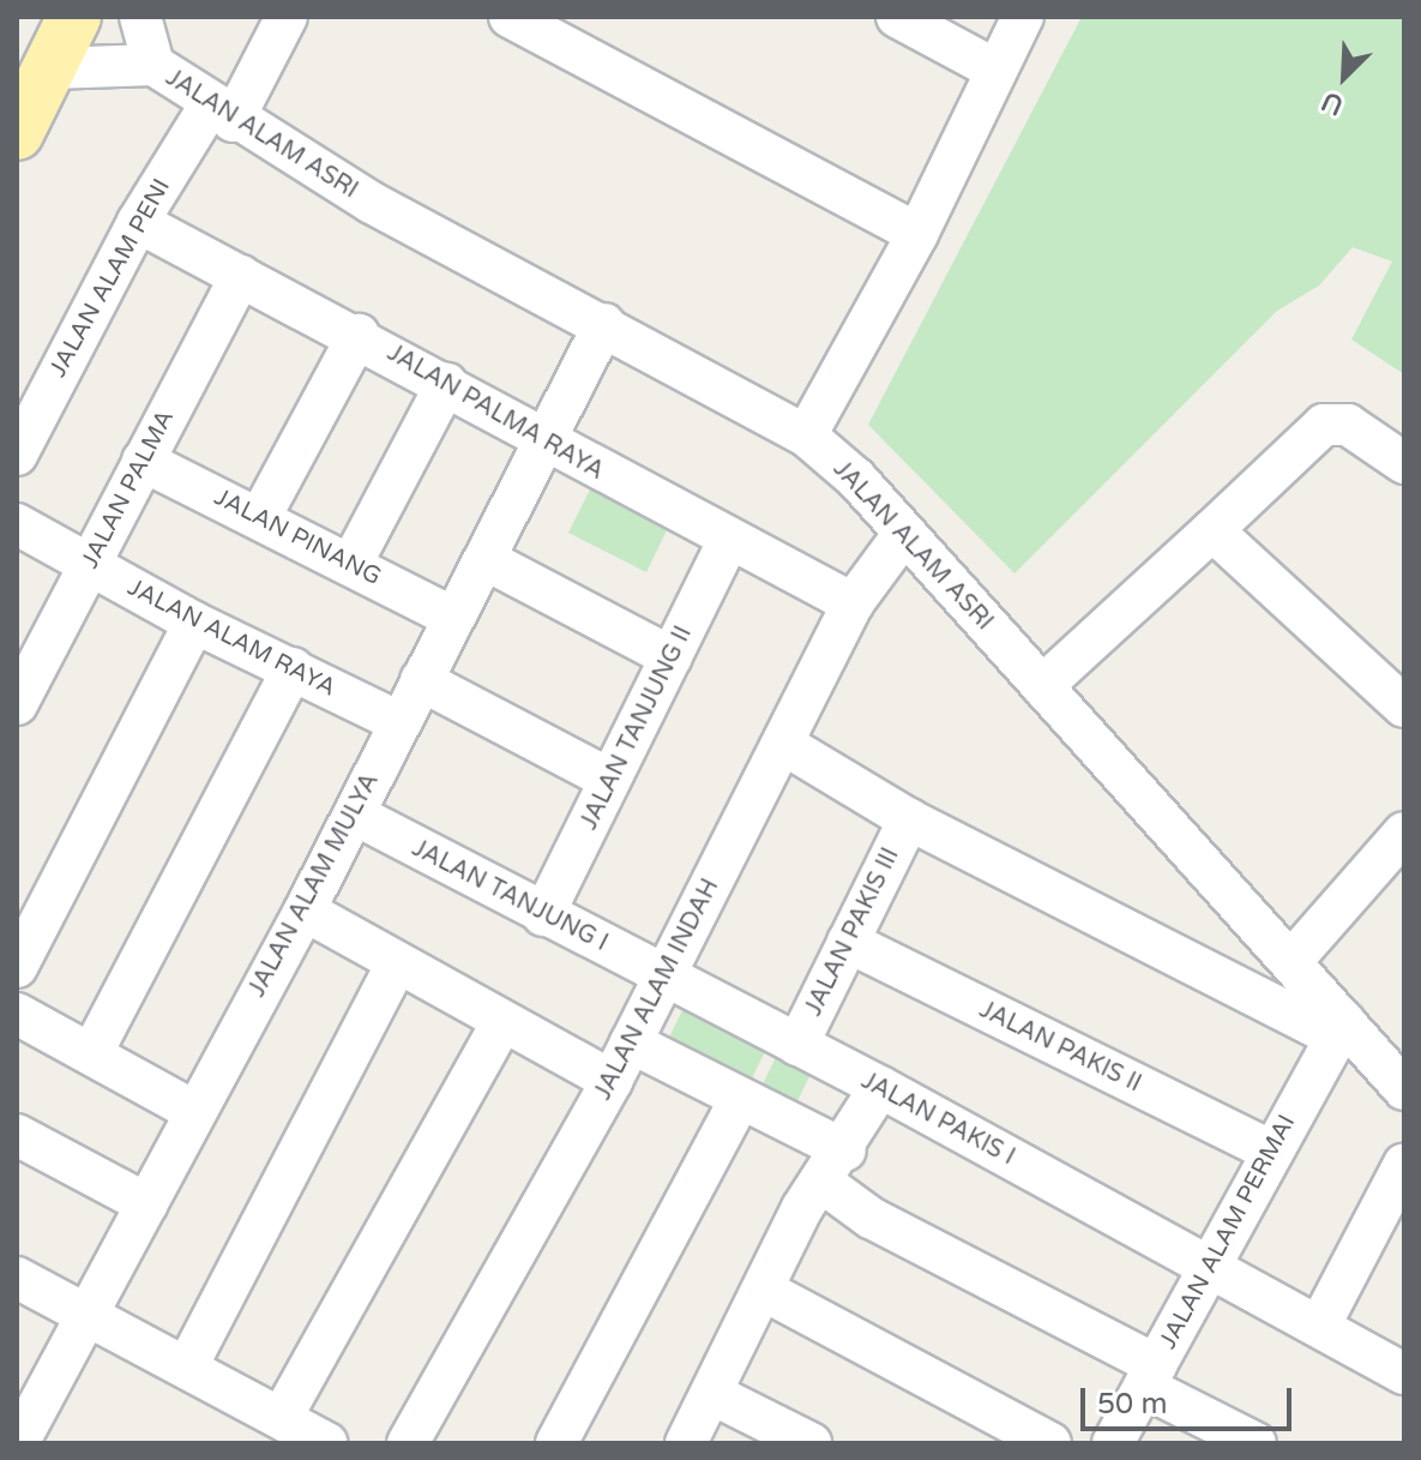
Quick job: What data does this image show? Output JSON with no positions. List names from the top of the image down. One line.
{"streets":{"street":["JALAN ALAM ASRI","JALAN ALAM PENI","JALAN PALMA RAYA","JALAN PALMA","JALAN PINANG","JALAN ALAM RAYA","JALAN TANJUNG II","JALAN ALAM MULYA","JALAN TANJUNG I","JALAN PAKIS III","JALAN ALAM INDAH","JALAN PAKIS II","JALAN PAKIS I","JALAN ALAM PERMAI"]},"crossings":[["JALAN ALAM ASRI","JALAN ALAM PENI"],["JALAN ALAM ASRI","JALAN ALAM MULYA"],["JALAN ALAM ASRI","JALAN ALAM INDAH"],["JALAN ALAM ASRI","JALAN ALAM PERMAI"],["JALAN ALAM PENI","JALAN PALMA RAYA"],["JALAN PALMA RAYA","JALAN PALMA"],["JALAN PALMA RAYA","JALAN TANJUNG II"],["JALAN PALMA RAYA","JALAN ALAM MULYA"],["JALAN PALMA RAYA","JALAN ALAM INDAH"],["JALAN PALMA","JALAN PINANG"],["JALAN PALMA","JALAN ALAM RAYA"],["JALAN PINANG","JALAN ALAM MULYA"],["JALAN ALAM RAYA","JALAN ALAM MULYA"],["JALAN TANJUNG II","JALAN TANJUNG I"],["JALAN ALAM MULYA","JALAN TANJUNG I"],["JALAN TANJUNG I","JALAN ALAM INDAH"],["JALAN TANJUNG I","JALAN PAKIS I"],["JALAN PAKIS III","JALAN PAKIS II"],["JALAN PAKIS III","JALAN PAKIS I"],["JALAN ALAM INDAH","JALAN PAKIS I"],["JALAN PAKIS II","JALAN ALAM PERMAI"],["JALAN PAKIS I","JALAN ALAM PERMAI"]],"scale_bar":"50 m","north":"bottom left"}
